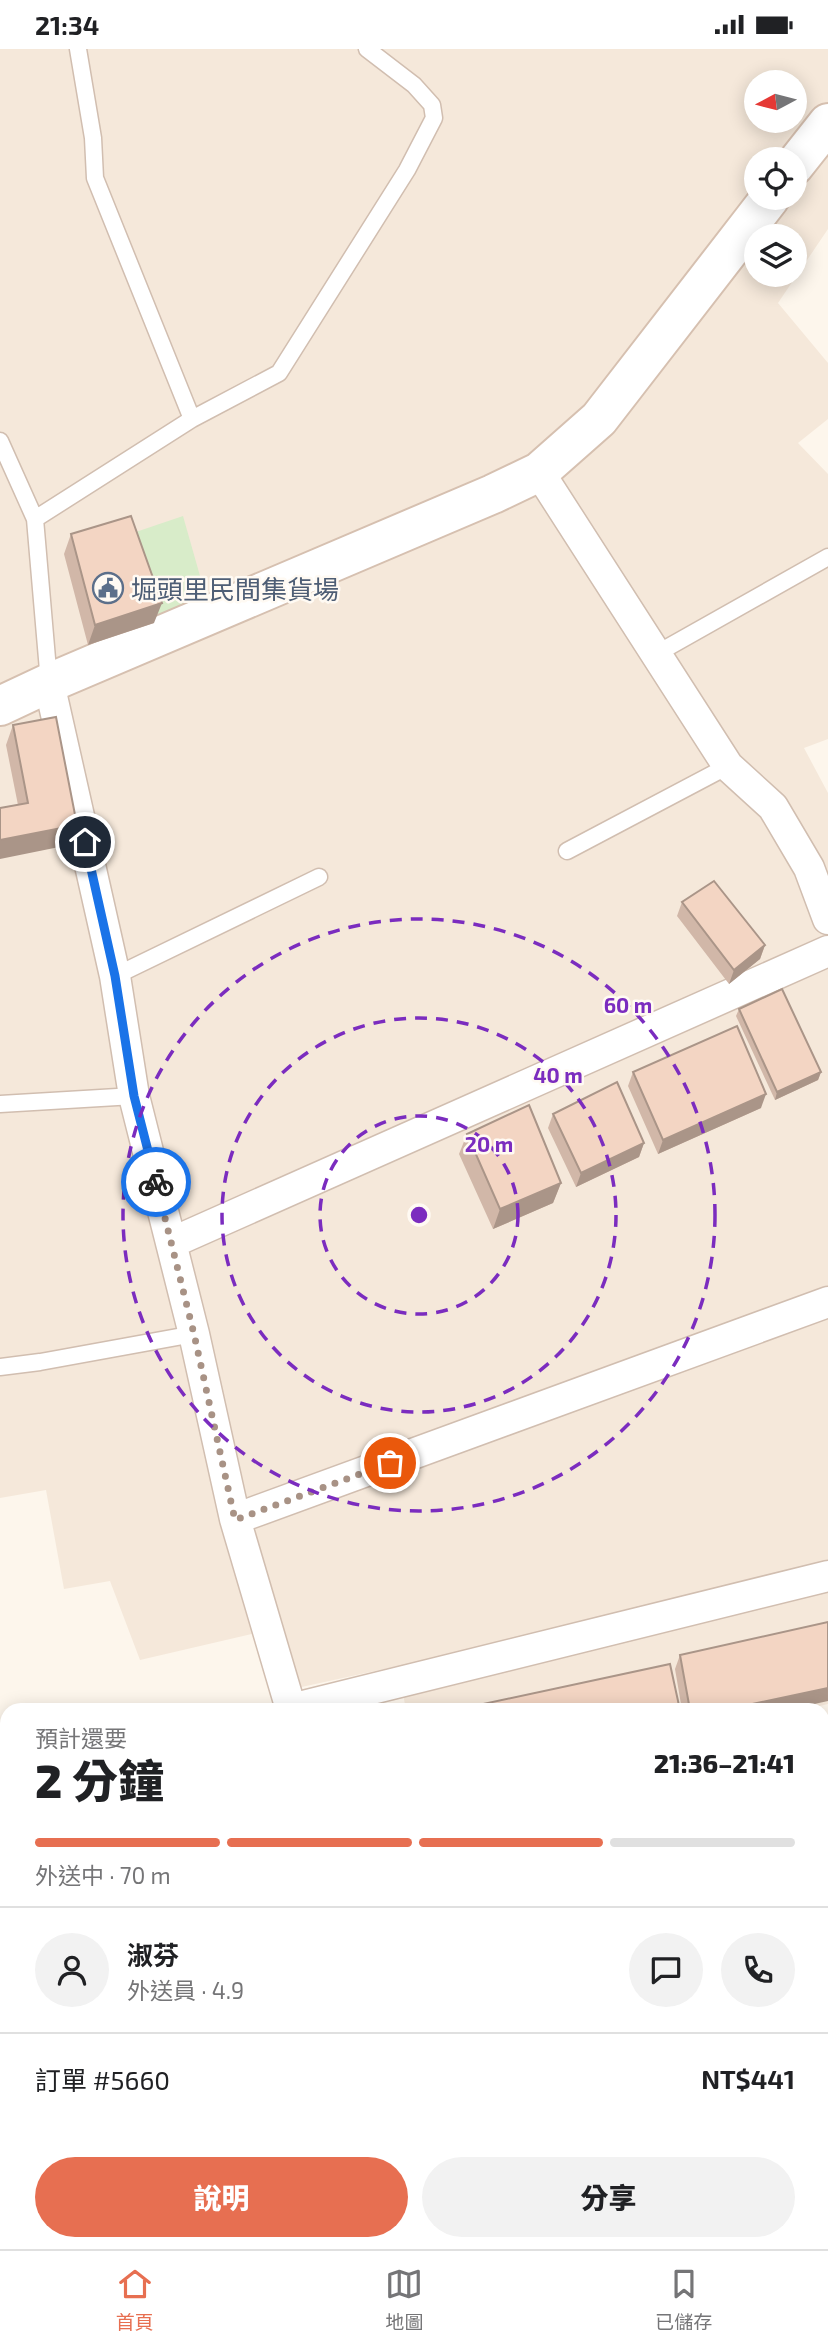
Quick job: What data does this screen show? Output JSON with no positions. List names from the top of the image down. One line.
{"places":{"public building":["堀頭里民間集貨場"]},"north":"left","page":{"status":"21:34","heading":["2 分鐘","預計還要","21:36–21:41"],"panel":["淑芬","外送員 · 4.9","訂單 #5660","NT$441"],"bar":"外送中 · 70 m","buttons":["說明","分享"],"tabs":["首頁","地圖","已儲存"]},"rings":["60 m","40 m","20 m"]}
